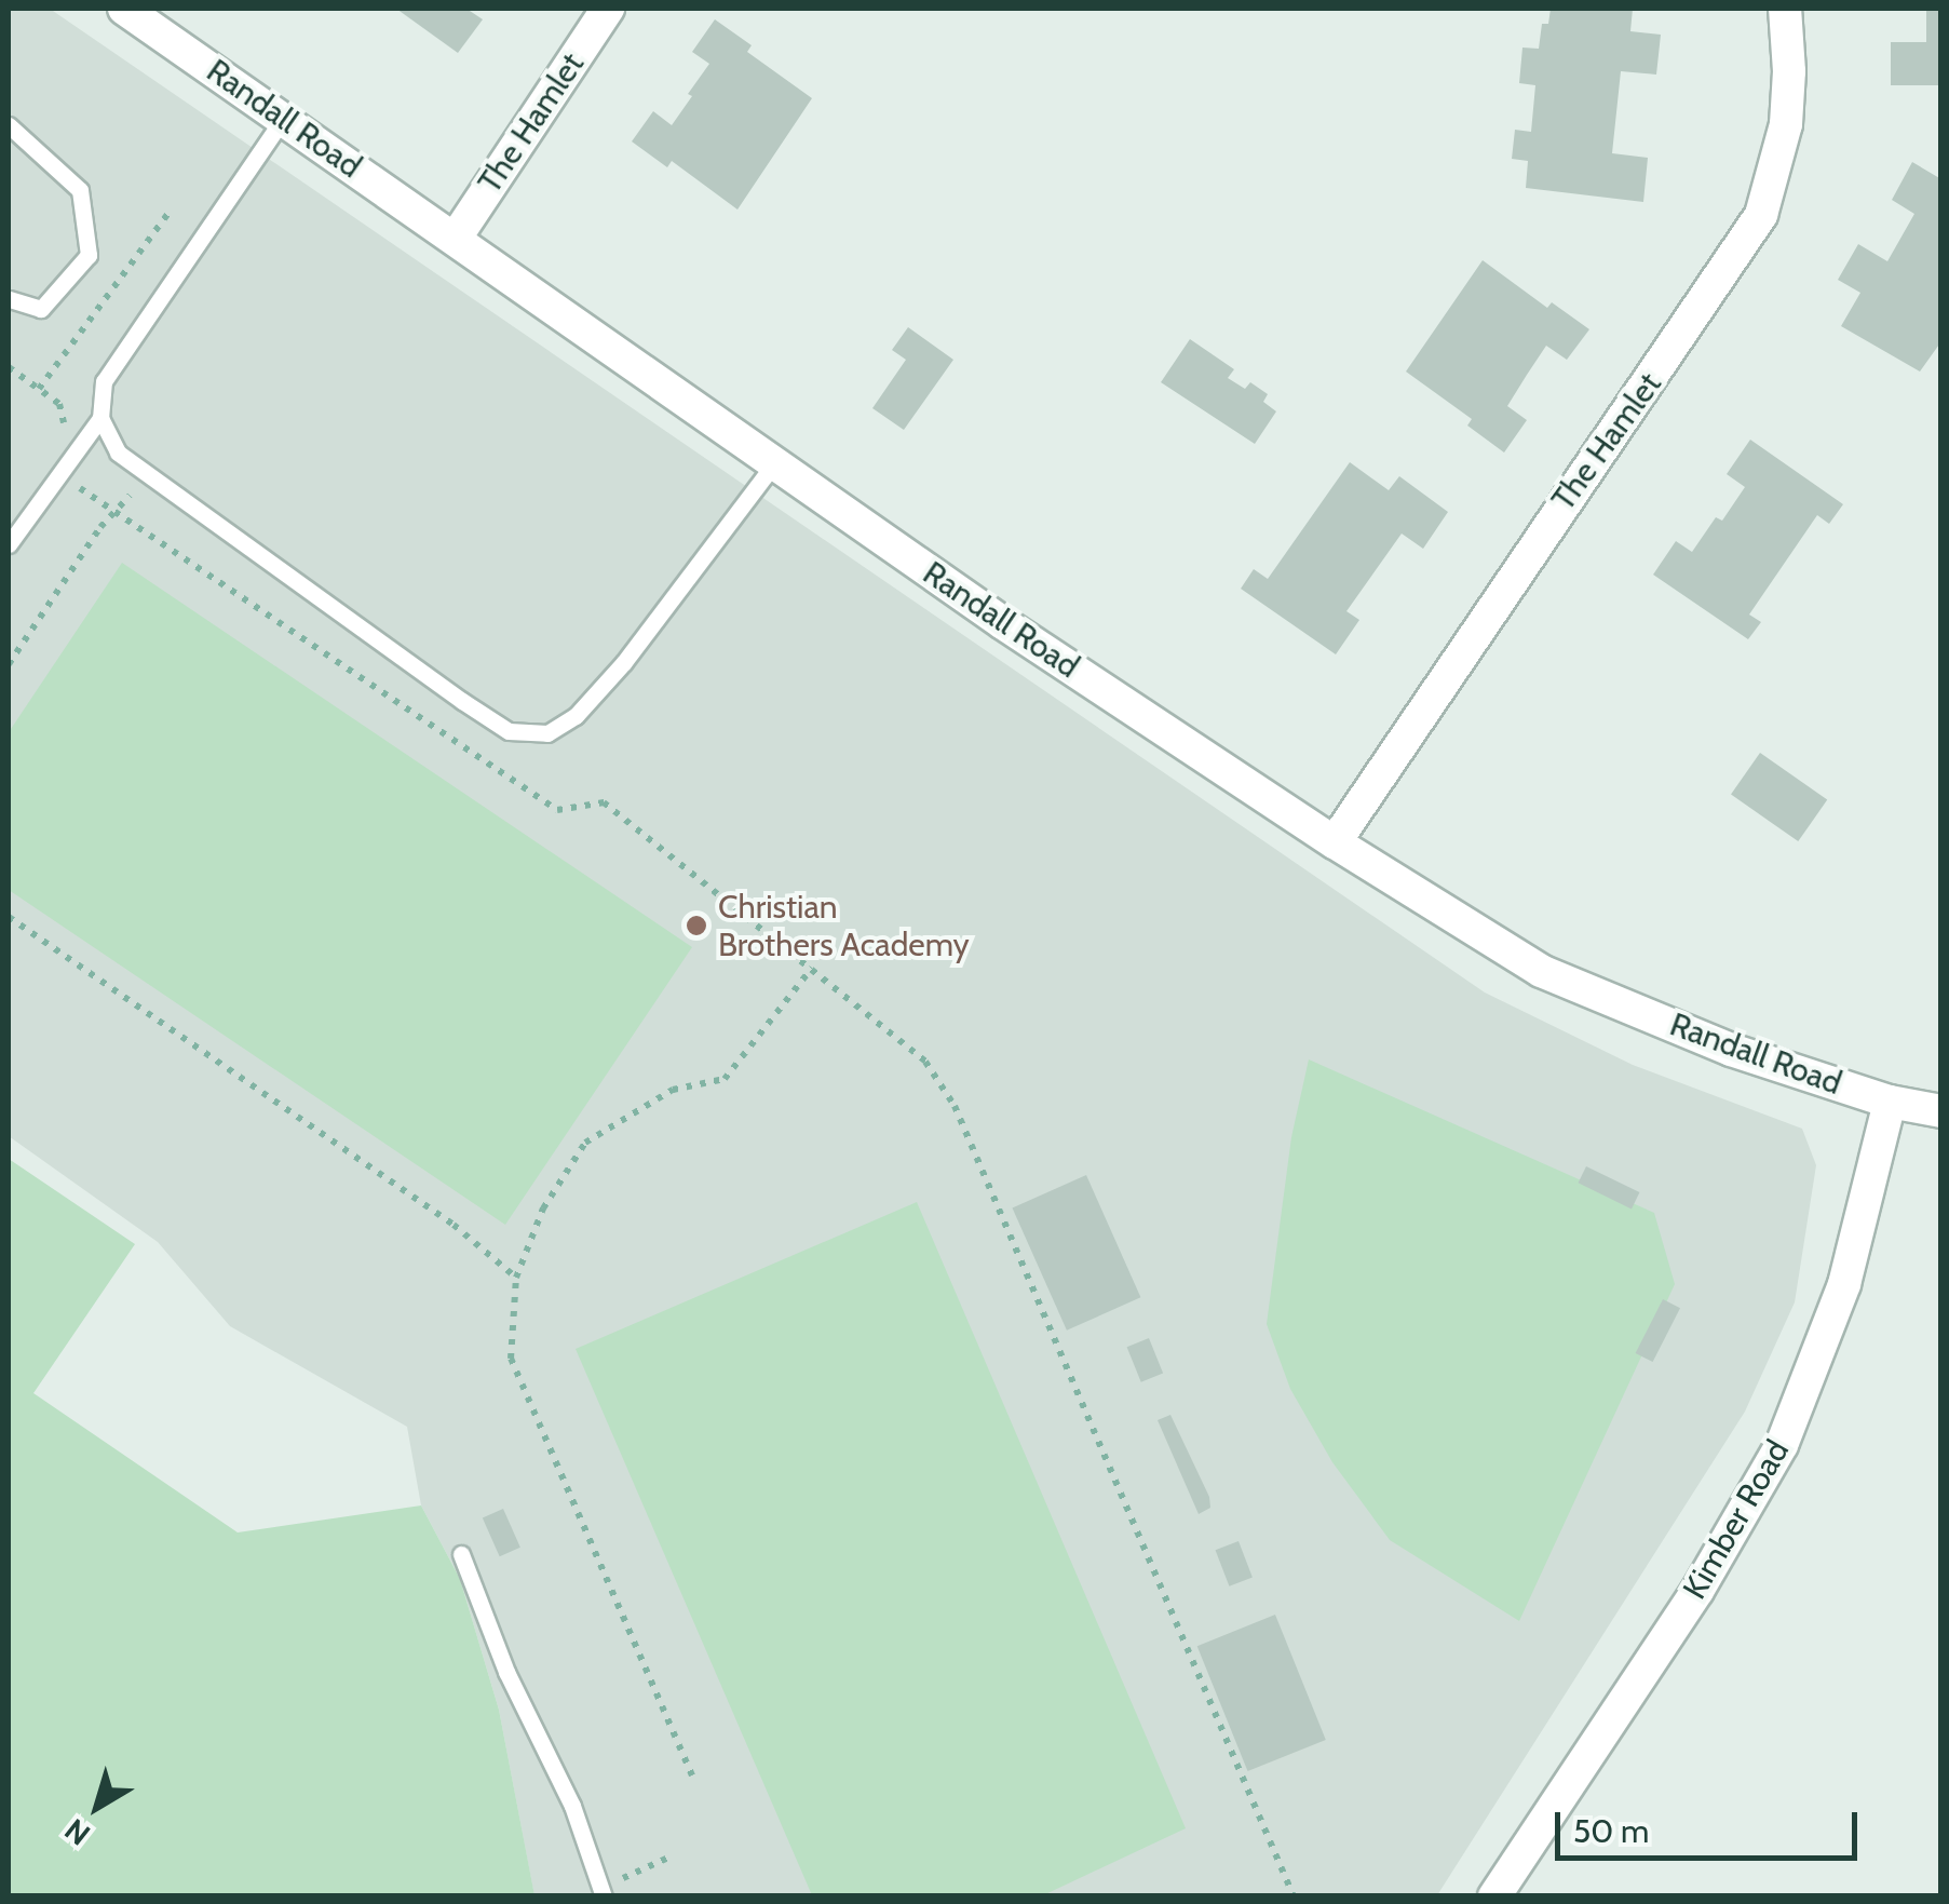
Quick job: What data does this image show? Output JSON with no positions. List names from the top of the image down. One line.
{"streets":{"street":["Randall Road","The Hamlet","Kimber Road"]},"crossings":[["Randall Road","The Hamlet"],["Randall Road","Kimber Road"]],"places":["Christian Brothers Academy"],"scale_bar":"50 m","north":"bottom left"}
